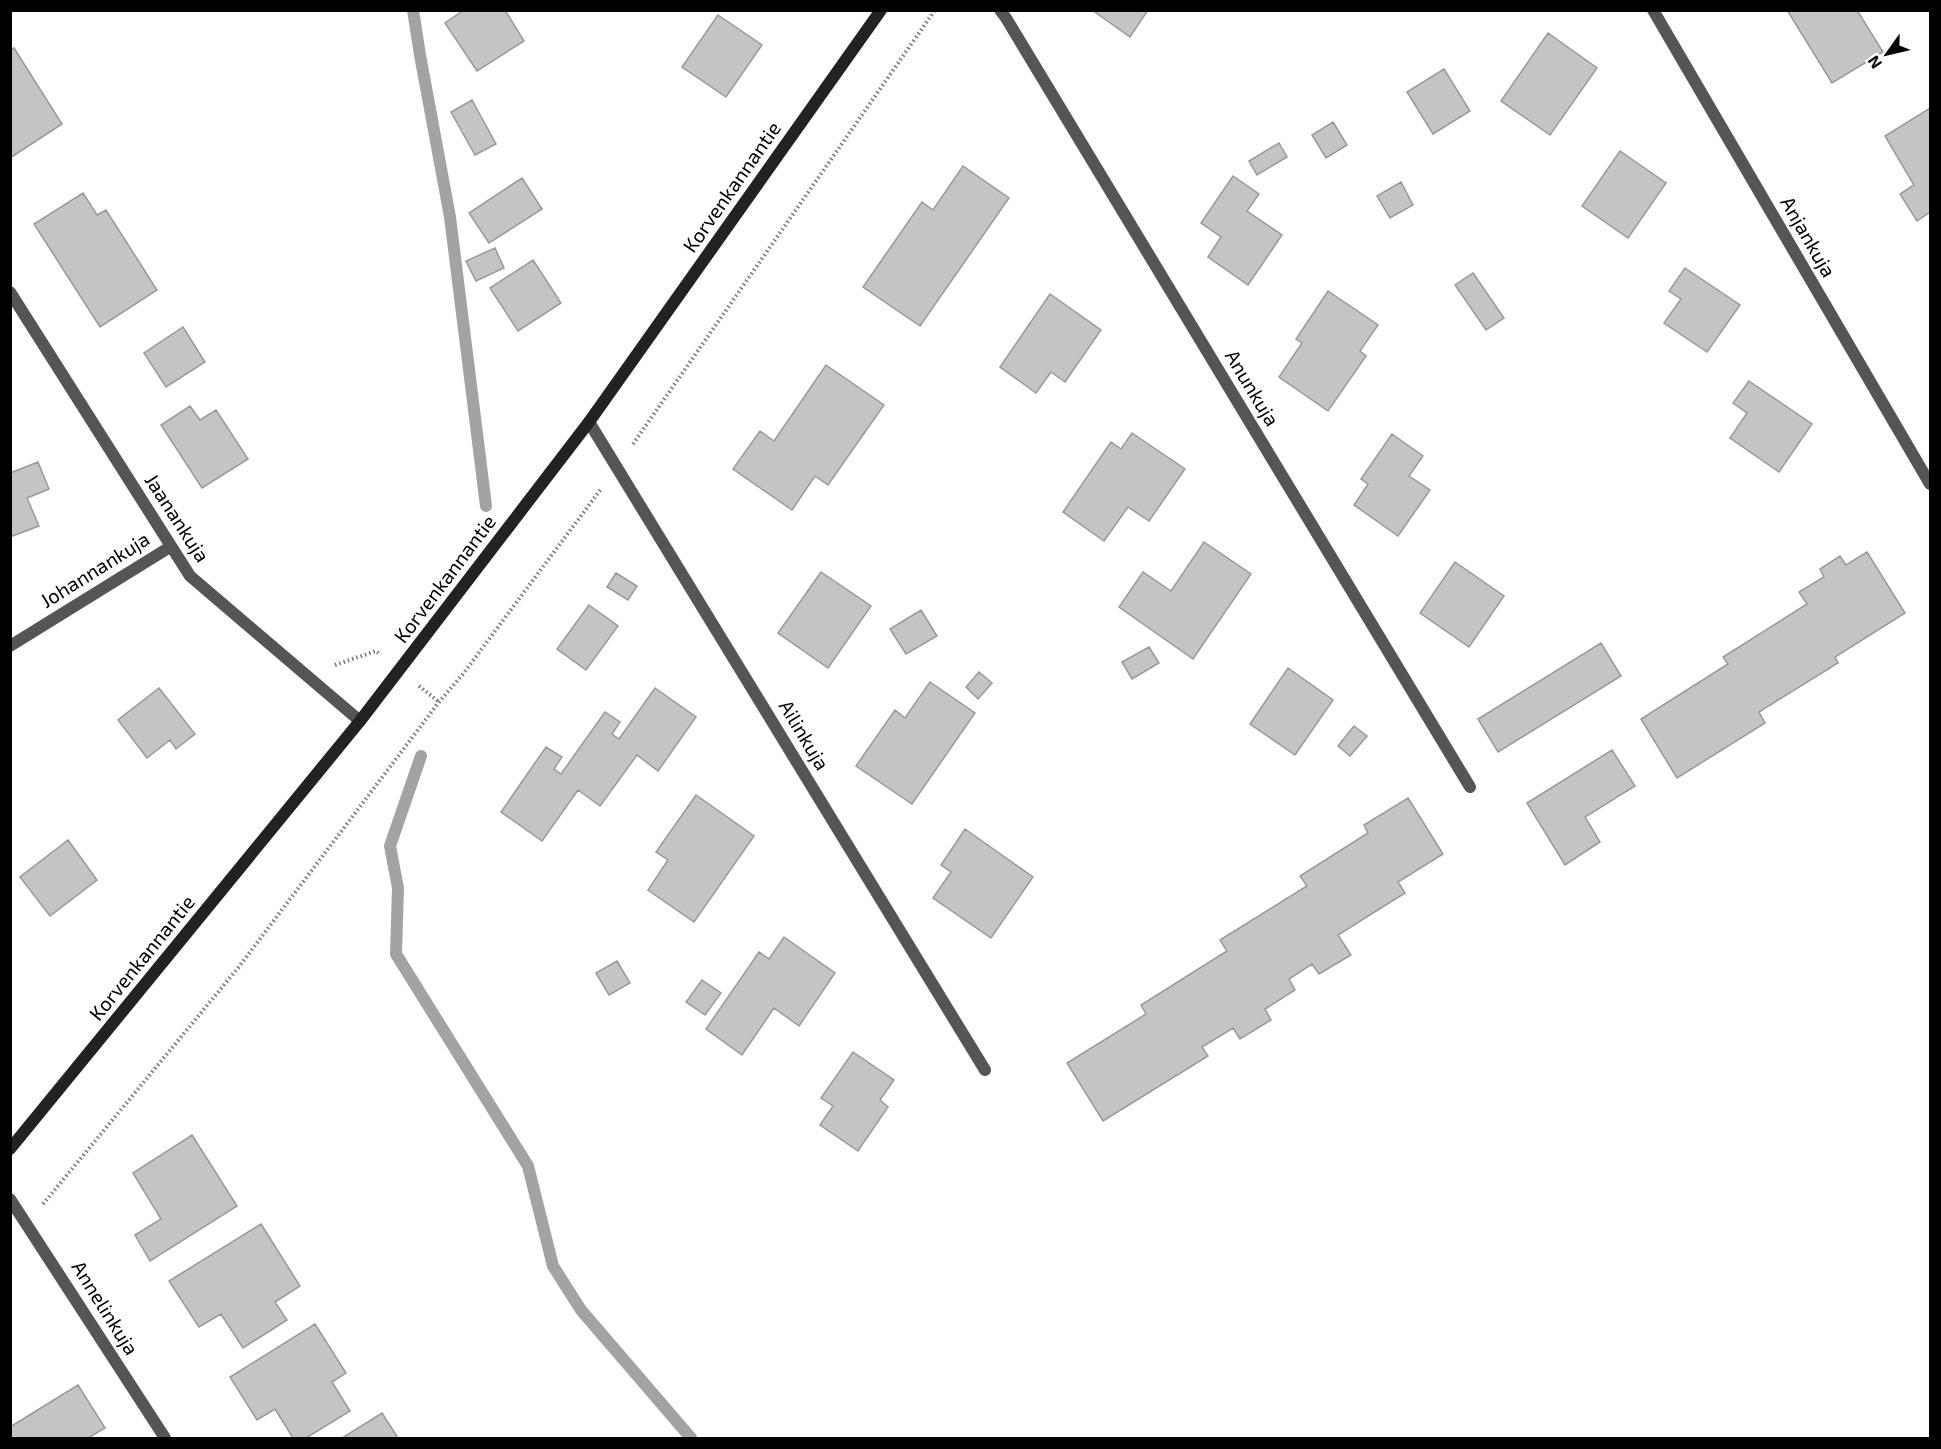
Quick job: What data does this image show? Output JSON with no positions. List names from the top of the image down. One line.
{"streets":{"main road":["Korvenkannantie"],"street":["Anjankuja","Anunkuja","Jaanankuja","Johannankuja","Ailinkuja","Annelinkuja"]},"crossings":[["Korvenkannantie","Jaanankuja"],["Korvenkannantie","Ailinkuja"],["Jaanankuja","Johannankuja"]],"north":"bottom left"}
